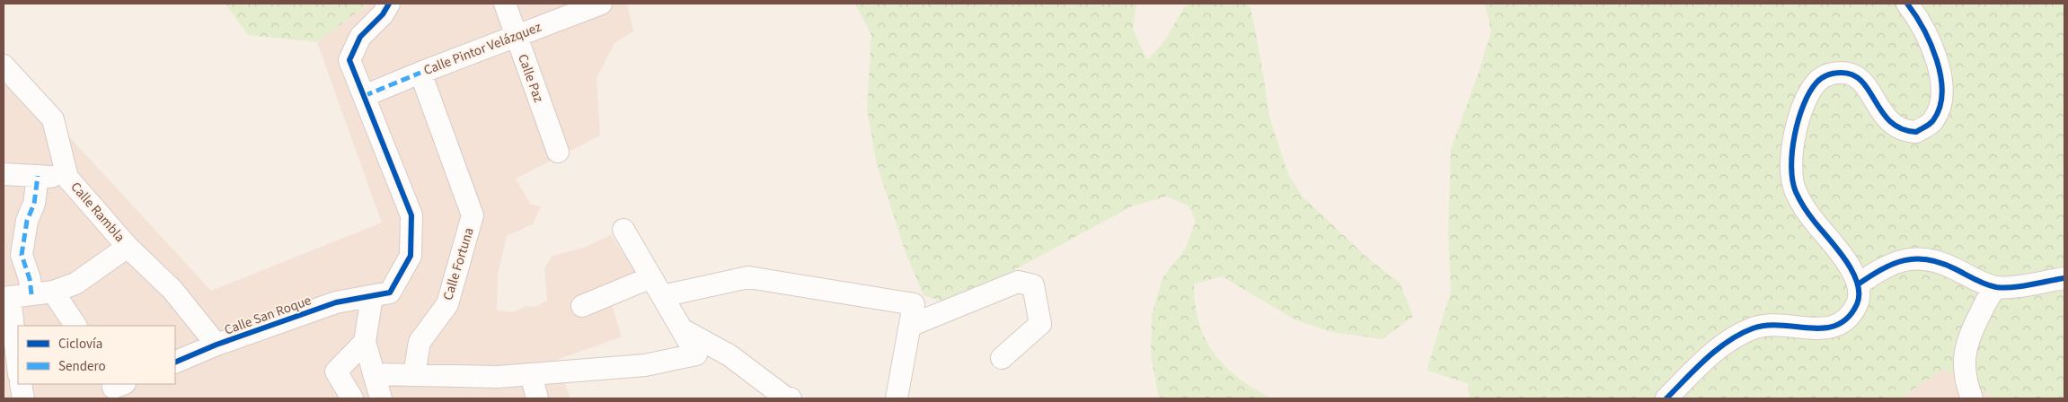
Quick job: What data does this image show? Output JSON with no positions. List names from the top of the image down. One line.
{"streets":{"street":["Calle Pintor Velázquez","Calle Paz","Calle Rambla","Calle Fortuna","Calle San Roque"]},"crossings":[["Calle Pintor Velázquez","Calle Paz"],["Calle Pintor Velázquez","Calle Fortuna"],["Calle Pintor Velázquez","Calle San Roque"],["Calle Rambla","Calle San Roque"]],"legend":["Ciclovía","Sendero"]}
